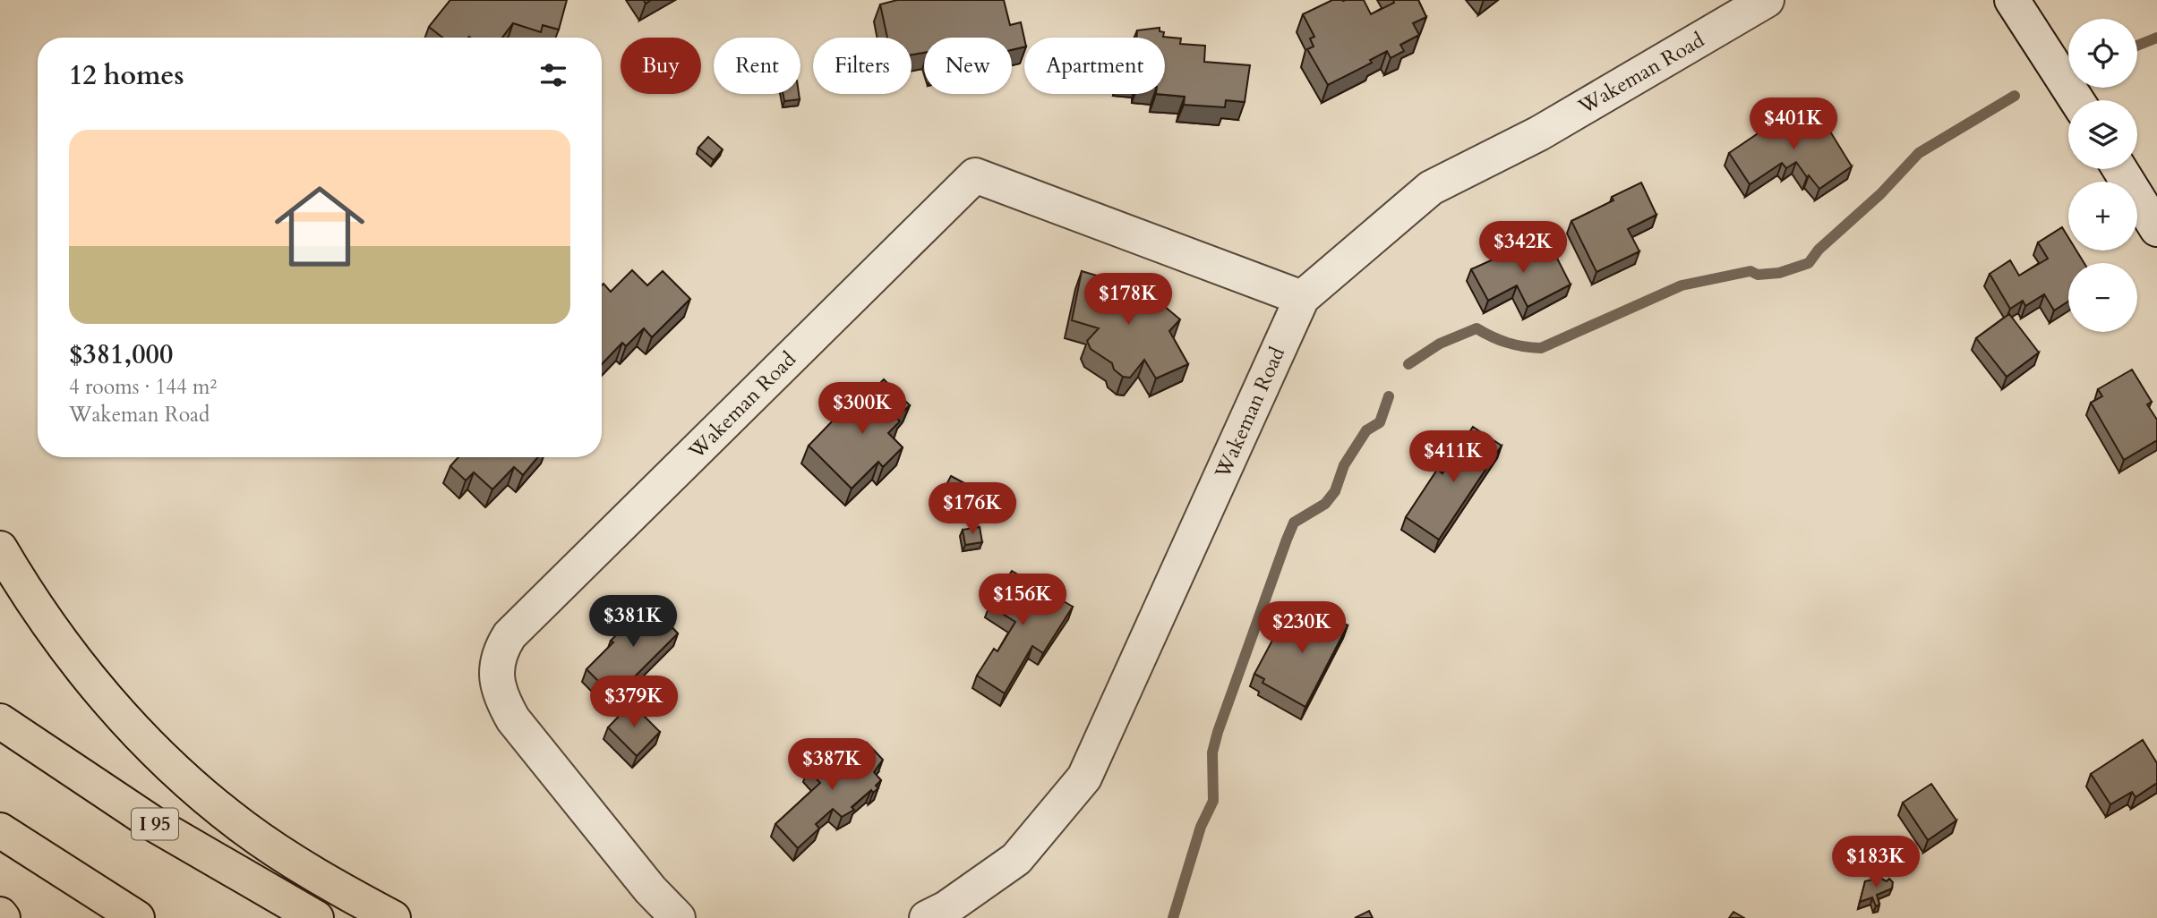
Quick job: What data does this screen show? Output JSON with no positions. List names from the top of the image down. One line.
{"streets":{"highway":["I 95"],"street":["Wakeman Road"]},"page":{"map_buttons":["+","−"],"chip":["Buy","Rent","Filters","New","Apartment"],"heading":"12 homes","price":["$401K","$342K","$178K","$300K","$411K","$176K","$156K","$381K","$230K","$379K","$387K","$183K"],"list":[{"name":"$381,000","note":"4 rooms · 144 m² · Wakeman Road"}]}}
